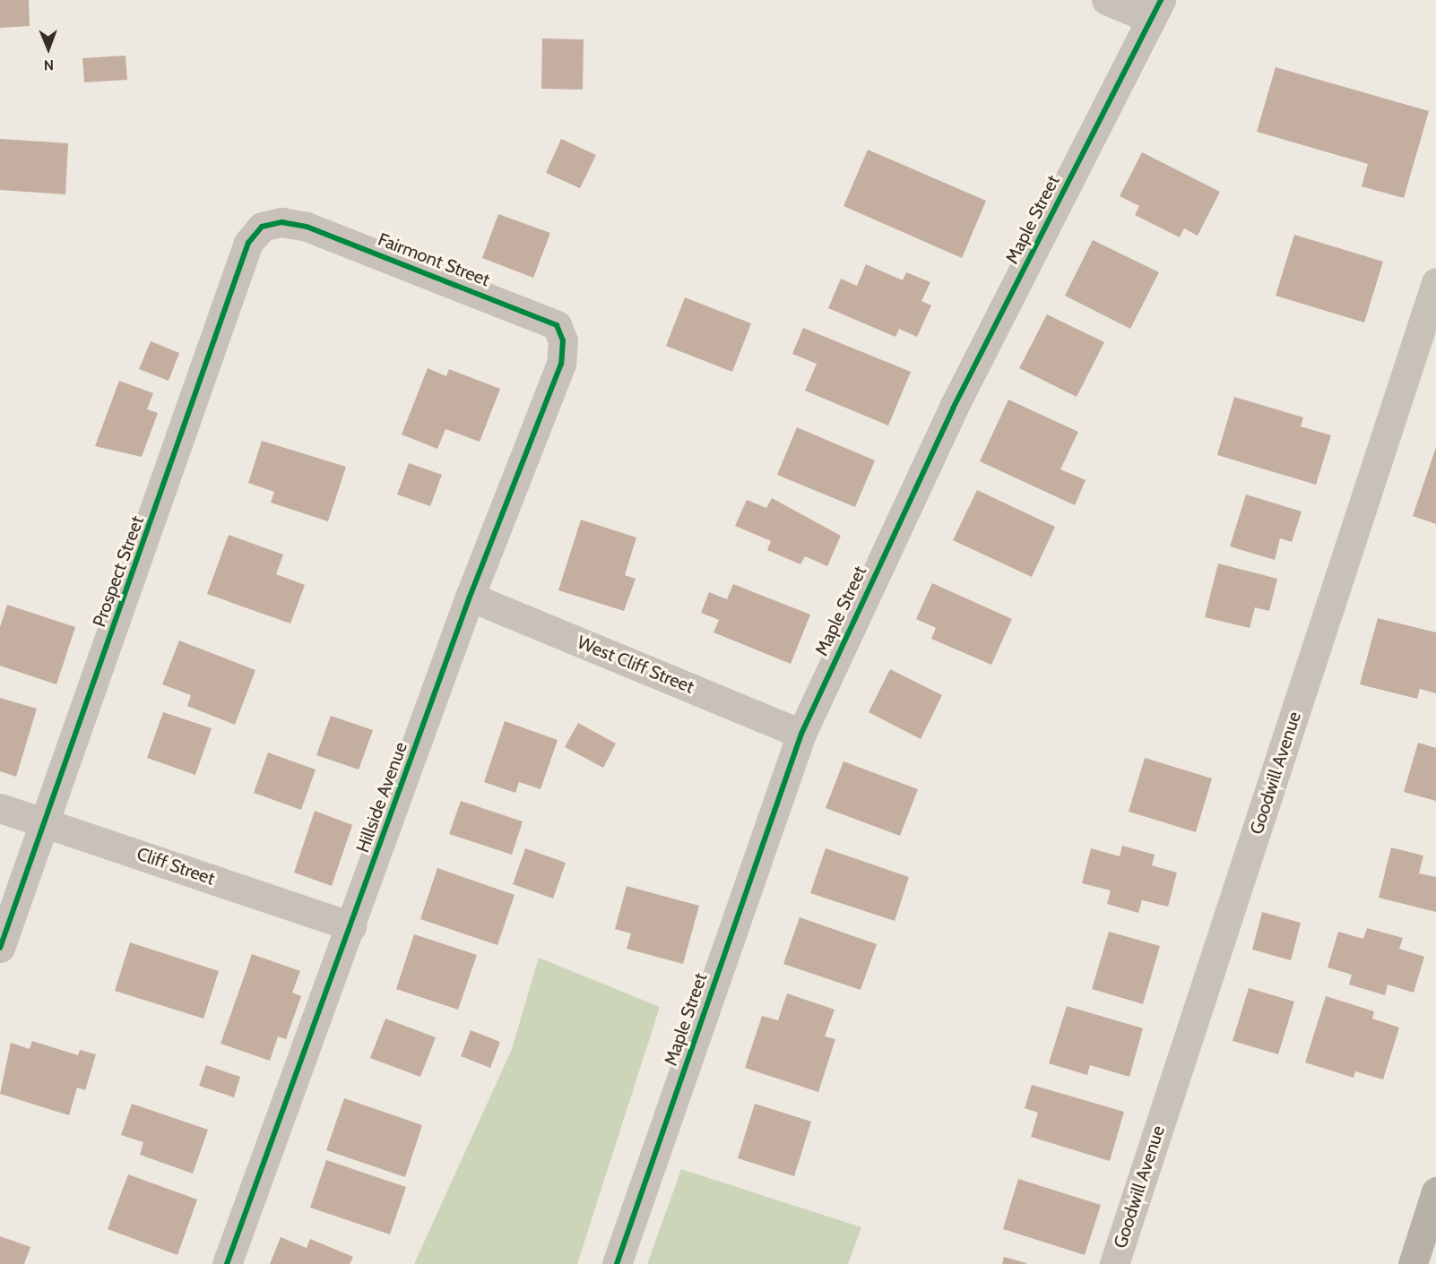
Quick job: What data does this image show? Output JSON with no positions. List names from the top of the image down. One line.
{"streets":{"street":["Maple Street","Fairmont Street","Prospect Street","West Cliff Street","Goodwill Avenue","Hillside Avenue","Cliff Street"]},"crossings":[["Maple Street","West Cliff Street"],["Fairmont Street","Prospect Street"],["Fairmont Street","Hillside Avenue"],["Prospect Street","Cliff Street"],["West Cliff Street","Hillside Avenue"],["Hillside Avenue","Cliff Street"]],"north":"bottom"}
